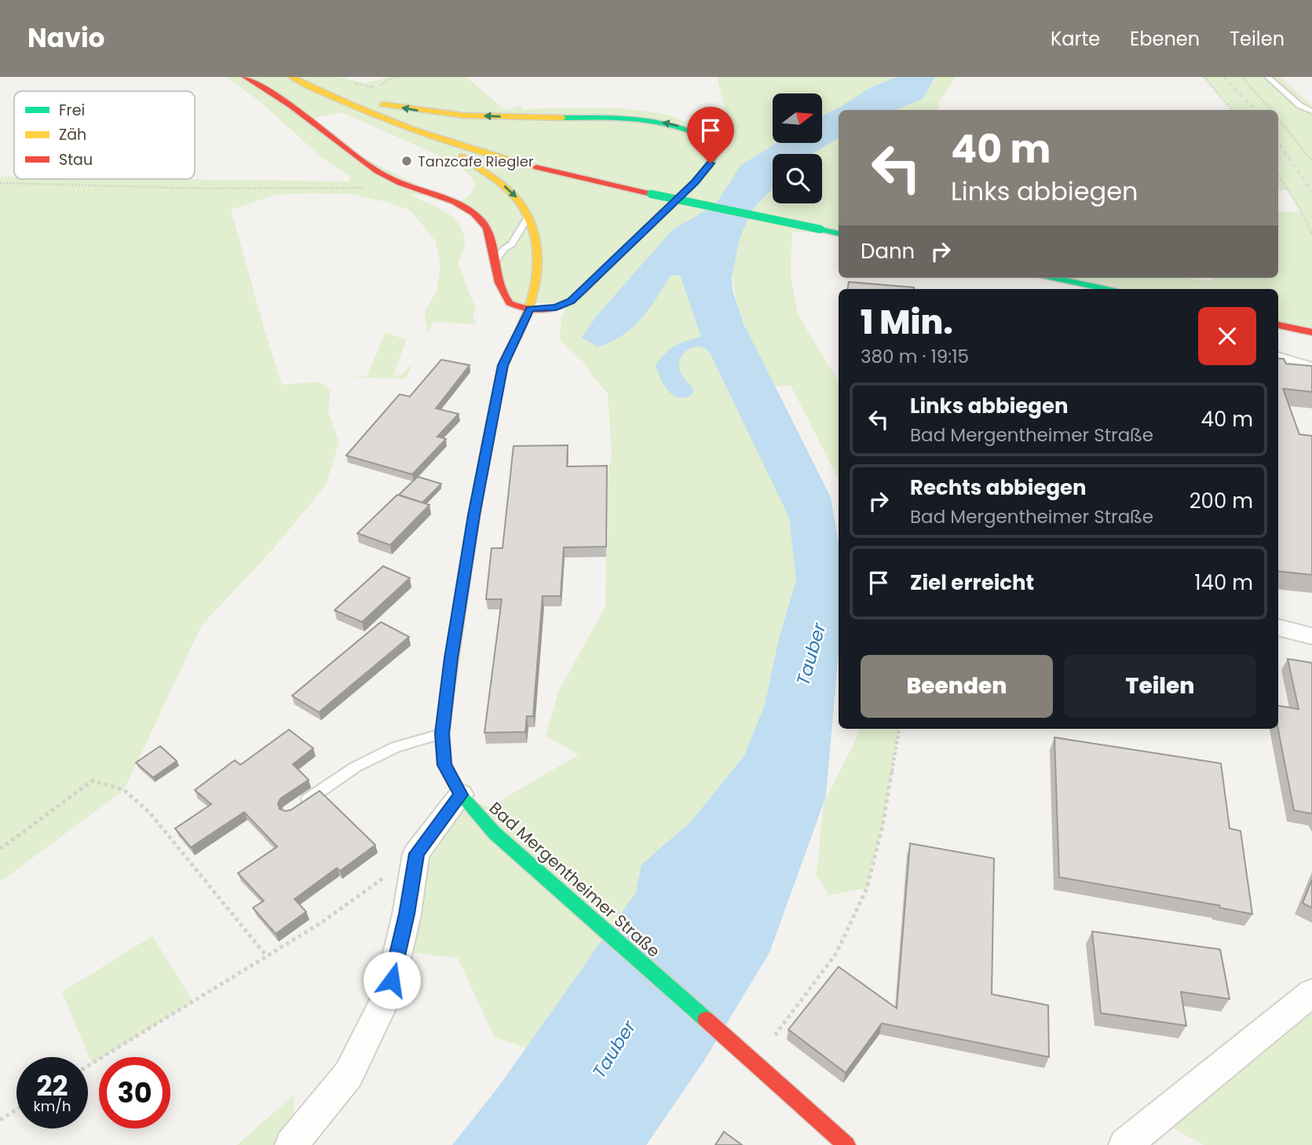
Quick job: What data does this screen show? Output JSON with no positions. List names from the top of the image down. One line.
{"streets":{"street":["Bad Mergentheimer Straße"]},"water":["Tauber"],"places":["Tanzcafe Riegler"],"legend":["Frei","Zäh","Stau"],"north":"right","page":{"header":"Navio","nav":["Karte","Ebenen","Teilen"],"turn":["40 m","Links abbiegen"],"then":"Dann","heading":["1 Min.","380 m · 19:15"],"list":[{"name":"Links abbiegen","note":"Bad Mergentheimer Straße","value":"40 m"},{"name":"Rechts abbiegen","note":"Bad Mergentheimer Straße","value":"200 m"},{"name":"Ziel erreicht","value":"140 m"}],"buttons":["Beenden","Teilen"],"speed":"22 km/h","limit":"30"}}
